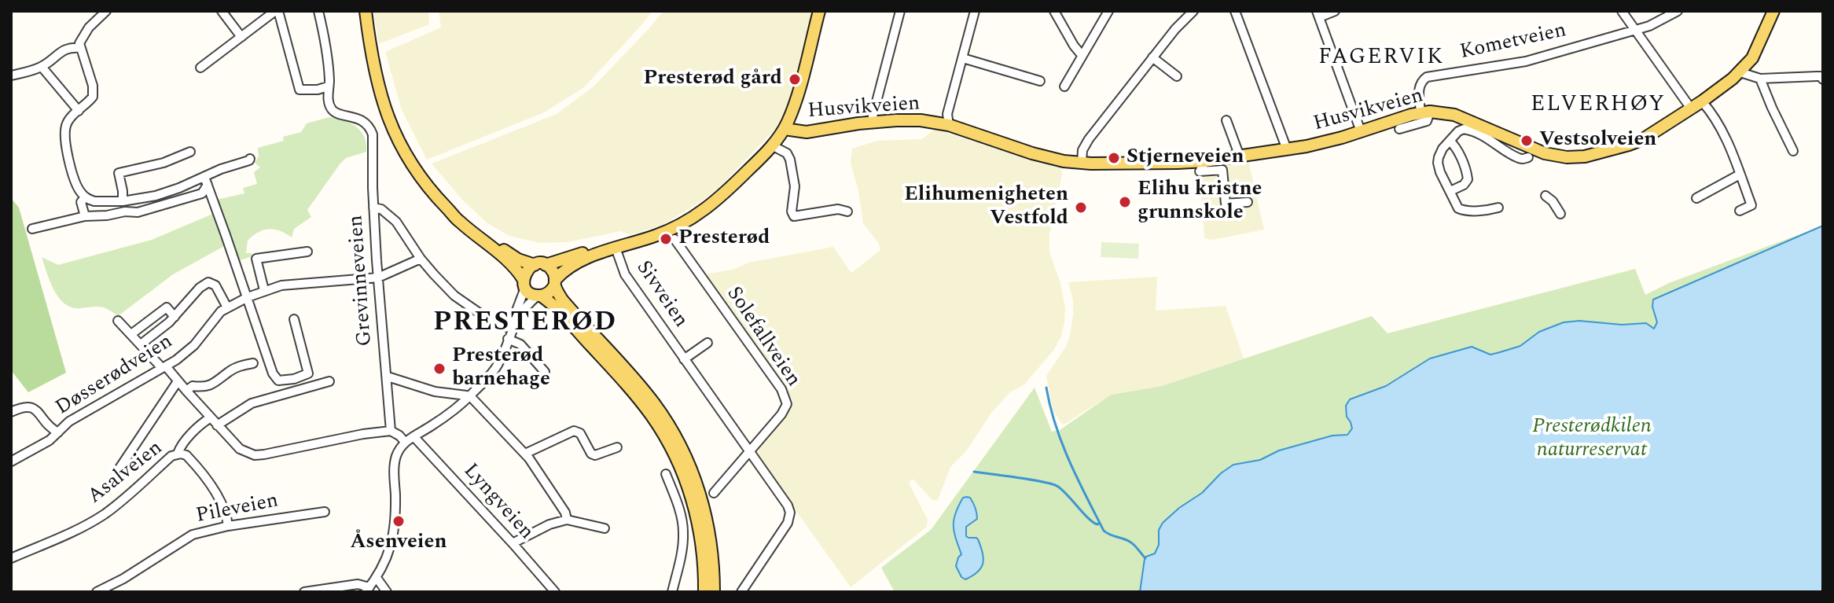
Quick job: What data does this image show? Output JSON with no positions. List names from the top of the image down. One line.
{"streets":{"main road":["Husvikveien"],"street":["Kometveien","Grevinneveien","Sivveien","Solefallveien","Døsserødveien","Asalveien","Lyngveien","Pileveien"]},"crossings":[["Kometveien","Husvikveien"],["Grevinneveien","Døsserødveien"],["Sivveien","Solefallveien"],["Asalveien","Pileveien"]],"districts":["FAGERVIK","ELVERHØY","PRESTERØD"],"parks":["Presterødkilen naturreservat"],"places":["Presterød gård","Vestsolveien","Stjerneveien","Elihu kristne grunnskole","Elihumenigheten Vestfold","Presterød","Presterød barnehage","Åsenveien"]}
